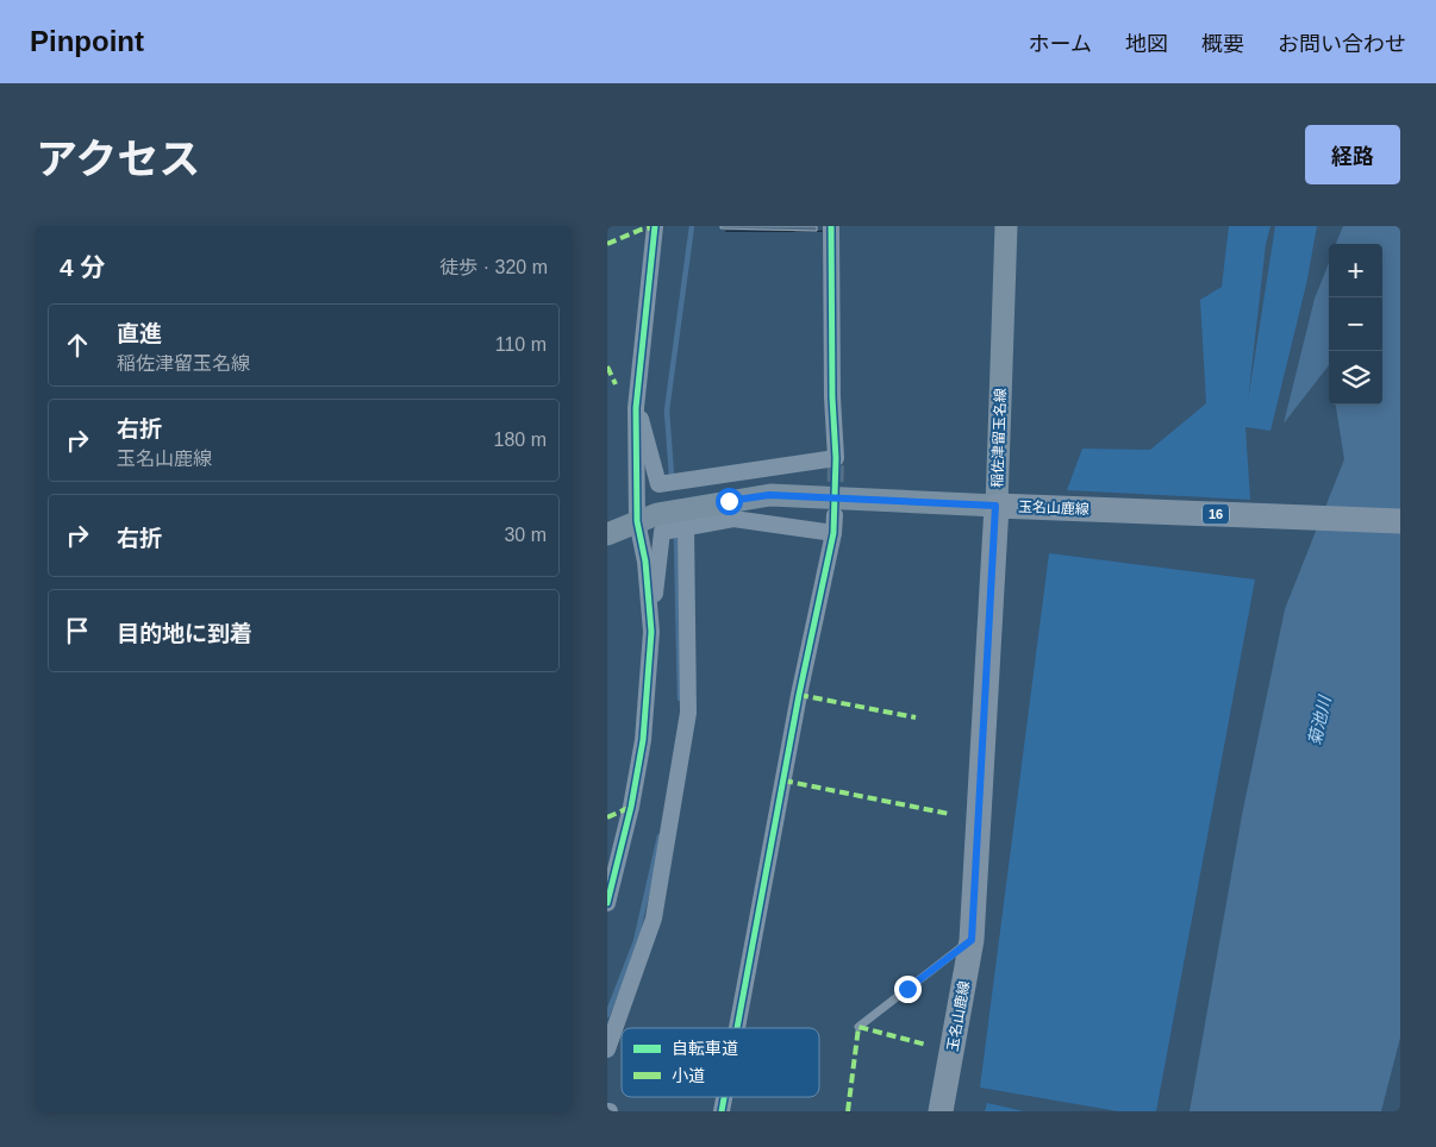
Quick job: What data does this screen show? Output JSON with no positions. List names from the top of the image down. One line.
{"streets":{"main road":["稲佐津留玉名線","玉名山鹿線","16"]},"crossings":[["稲佐津留玉名線","玉名山鹿線"]],"water":["菊池川"],"legend":["自転車道","小道"],"page":{"header":"Pinpoint","nav":["ホーム","地図","概要","お問い合わせ"],"title":"アクセス","buttons":"経路","heading":["4 分","徒歩 · 320 m"],"map_buttons":["+","−"],"list":[["直進","稲佐津留玉名線","110 m"],["右折","玉名山鹿線","180 m"],["右折","30 m"],"目的地に到着"]}}
